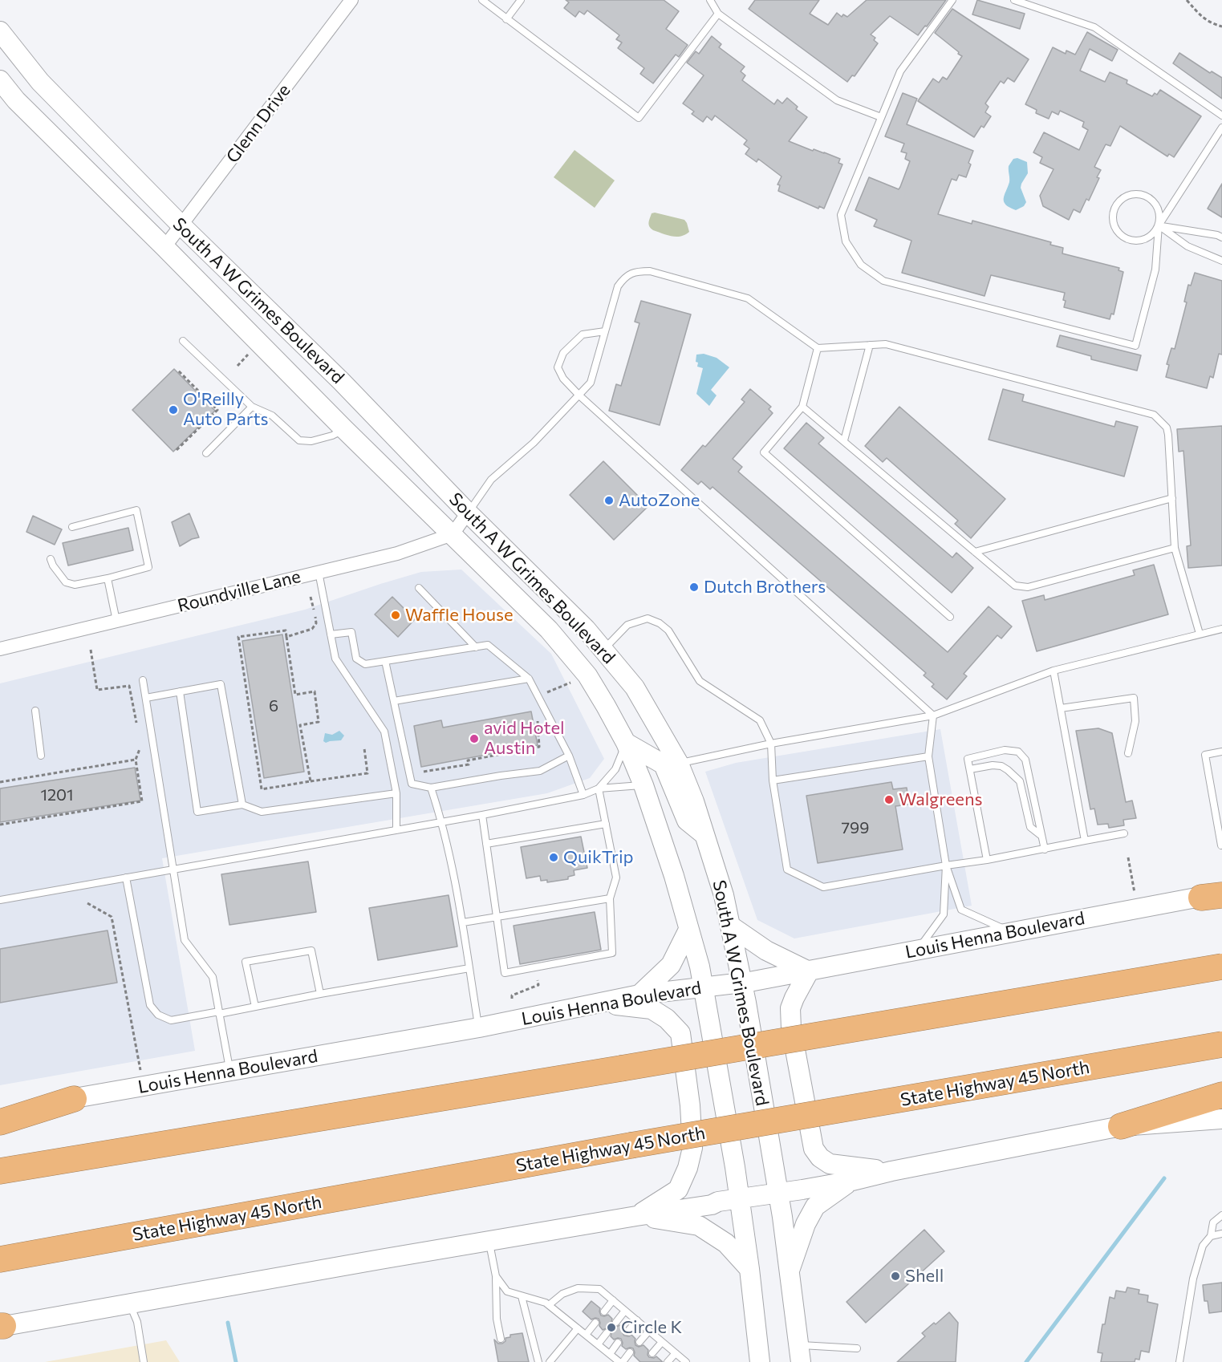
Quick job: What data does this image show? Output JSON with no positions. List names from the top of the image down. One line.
{"streets":{"highway":["State Highway 45 North"],"main road":["South A W Grimes Boulevard","Louis Henna Boulevard"],"street":["Glenn Drive","Roundville Lane"]},"crossings":[["Glenn Drive","South A W Grimes Boulevard"],["South A W Grimes Boulevard","Roundville Lane"],["South A W Grimes Boulevard","Louis Henna Boulevard"]],"places":["O'Reilly Auto Parts","AutoZone","Dutch Brothers","Waffle House","avid Hotel Austin","Walgreens","QuikTrip","Shell","Circle K"],"house_numbers":["6","1201","799"]}
